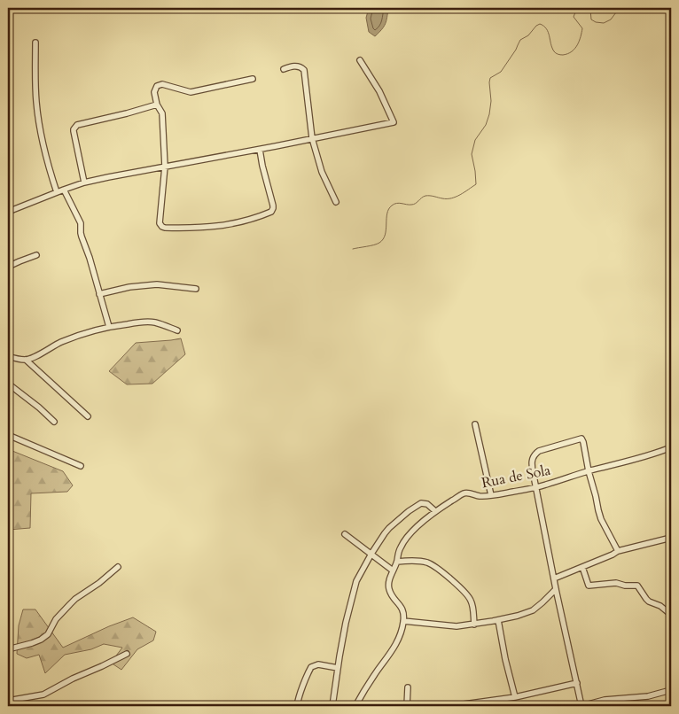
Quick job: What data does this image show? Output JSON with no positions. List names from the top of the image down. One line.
{"streets":{"street":["Rua de Sola"]}}
